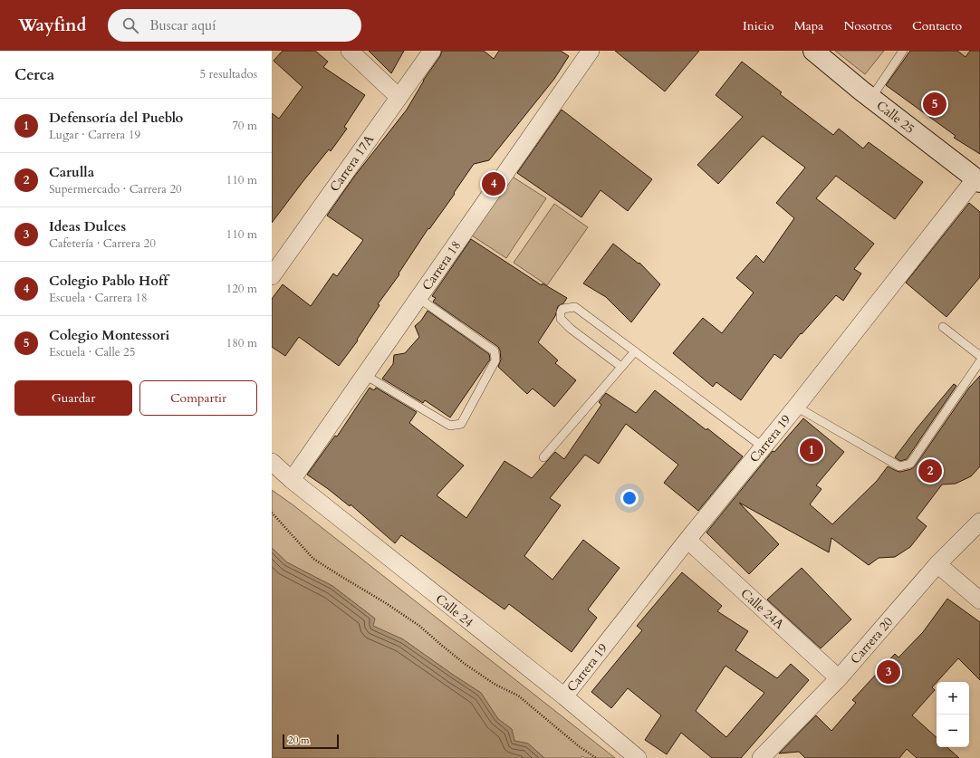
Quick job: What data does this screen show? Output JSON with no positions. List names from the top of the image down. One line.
{"streets":{"main road":["Calle 25"],"street":["Carrera 17A","Carrera 18","Carrera 19","Calle 24A","Calle 24","Carrera 20"]},"crossings":[["Calle 25","Carrera 19"],["Carrera 18","Calle 24"],["Carrera 19","Calle 24A"],["Carrera 19","Calle 24"],["Calle 24A","Carrera 20"]],"scale_bar":"20 m","page":{"header":"Wayfind","search":"Buscar aquí","nav":["Inicio","Mapa","Nosotros","Contacto"],"heading":["Cerca","5 resultados"],"pins":["5","4","1","2","3"],"list":[{"mark":"1","name":"Defensoría del Pueblo","note":"Lugar · Carrera 19","value":"70 m"},{"mark":"2","name":"Carulla","note":"Supermercado · Carrera 20","value":"110 m"},{"mark":"3","name":"Ideas Dulces","note":"Cafetería · Carrera 20","value":"110 m"},{"mark":"4","name":"Colegio Pablo Hoff","note":"Escuela · Carrera 18","value":"120 m"},{"mark":"5","name":"Colegio Montessori","note":"Escuela · Calle 25","value":"180 m"}],"buttons":["Guardar","Compartir"],"map_buttons":["+","−"],"scale":"20 m"}}
